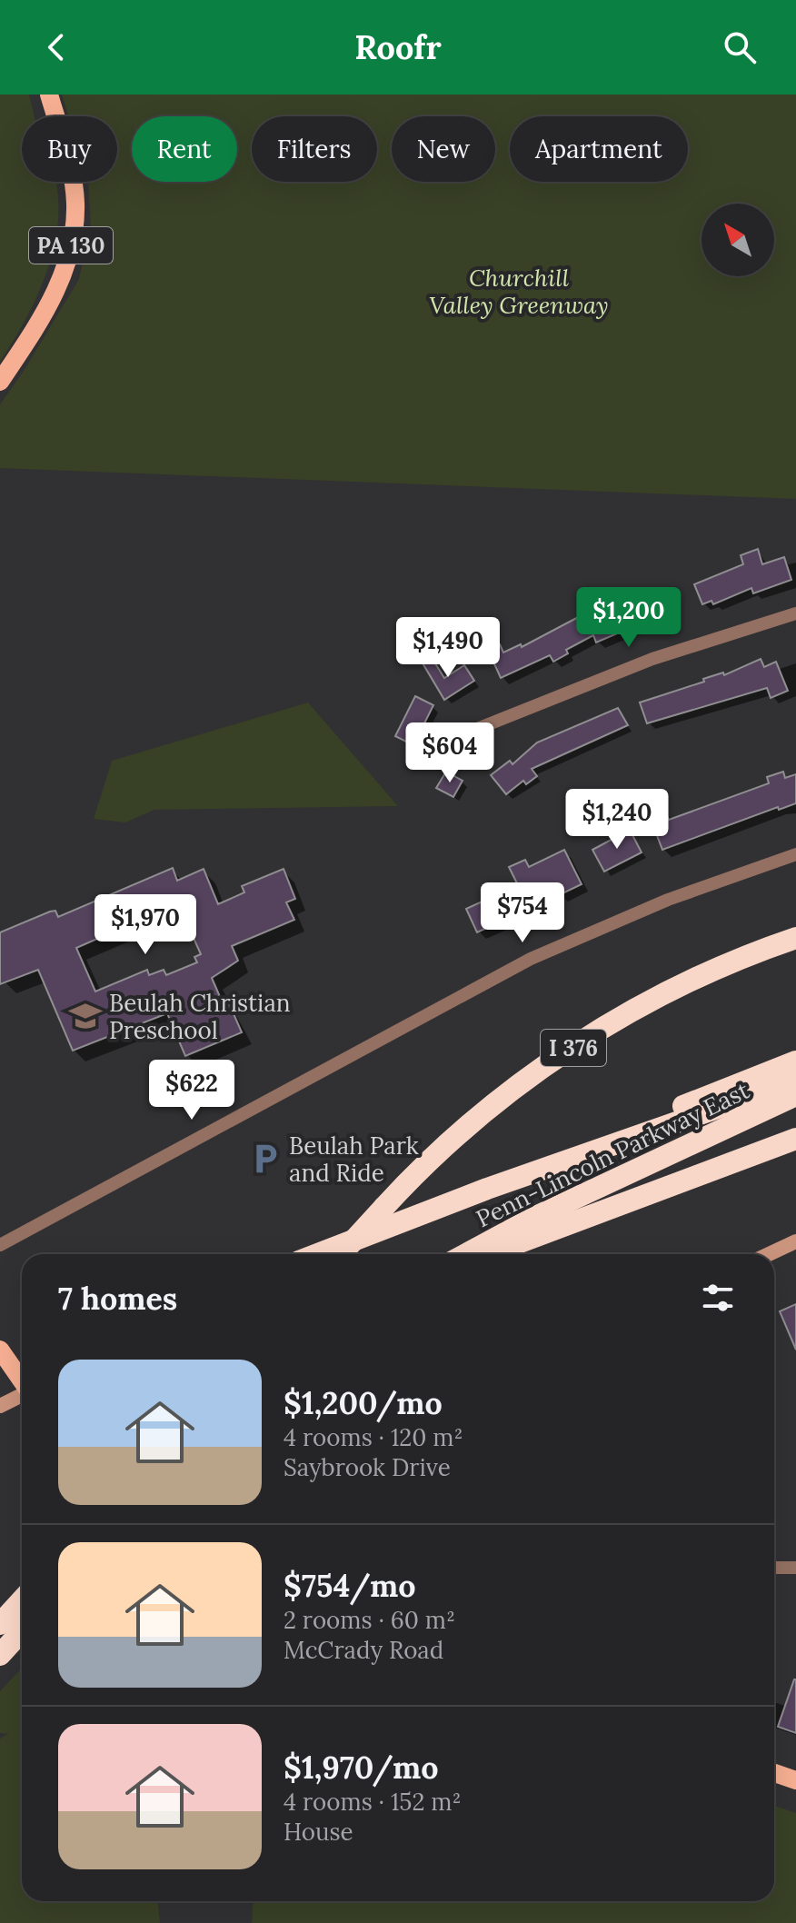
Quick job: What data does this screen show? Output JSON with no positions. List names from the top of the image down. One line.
{"streets":{"highway":["I 376","Penn-Lincoln Parkway East"],"main road":["PA 130"]},"parks":["Churchill Valley Greenway"],"places":{"school or university":["Beulah Christian Preschool"],"parking":["Beulah Park and Ride"]},"north":"top left","page":{"header":"Roofr","chip":["Buy","Rent","Filters","New","Apartment"],"price":["$1,200","$1,490","$604","$1,240","$754","$1,970","$622"],"heading":"7 homes","list":[{"name":"$1,200/mo","note":"4 rooms · 120 m² · Saybrook Drive"},{"name":"$754/mo","note":"2 rooms · 60 m² · McCrady Road"},{"name":"$1,970/mo","note":"4 rooms · 152 m² · House"}]}}
